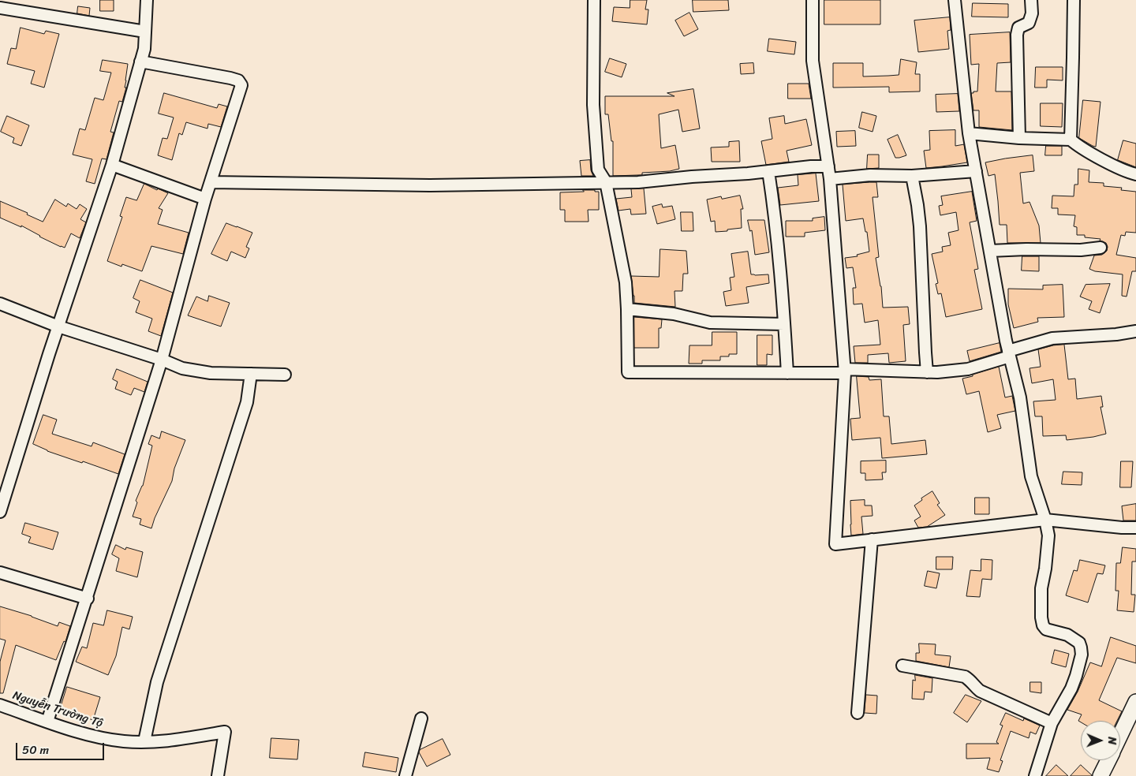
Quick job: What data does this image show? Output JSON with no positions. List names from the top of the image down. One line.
{"streets":{"street":["Nguyễn Trường Tộ"]},"scale_bar":"50 m","north":"right"}
